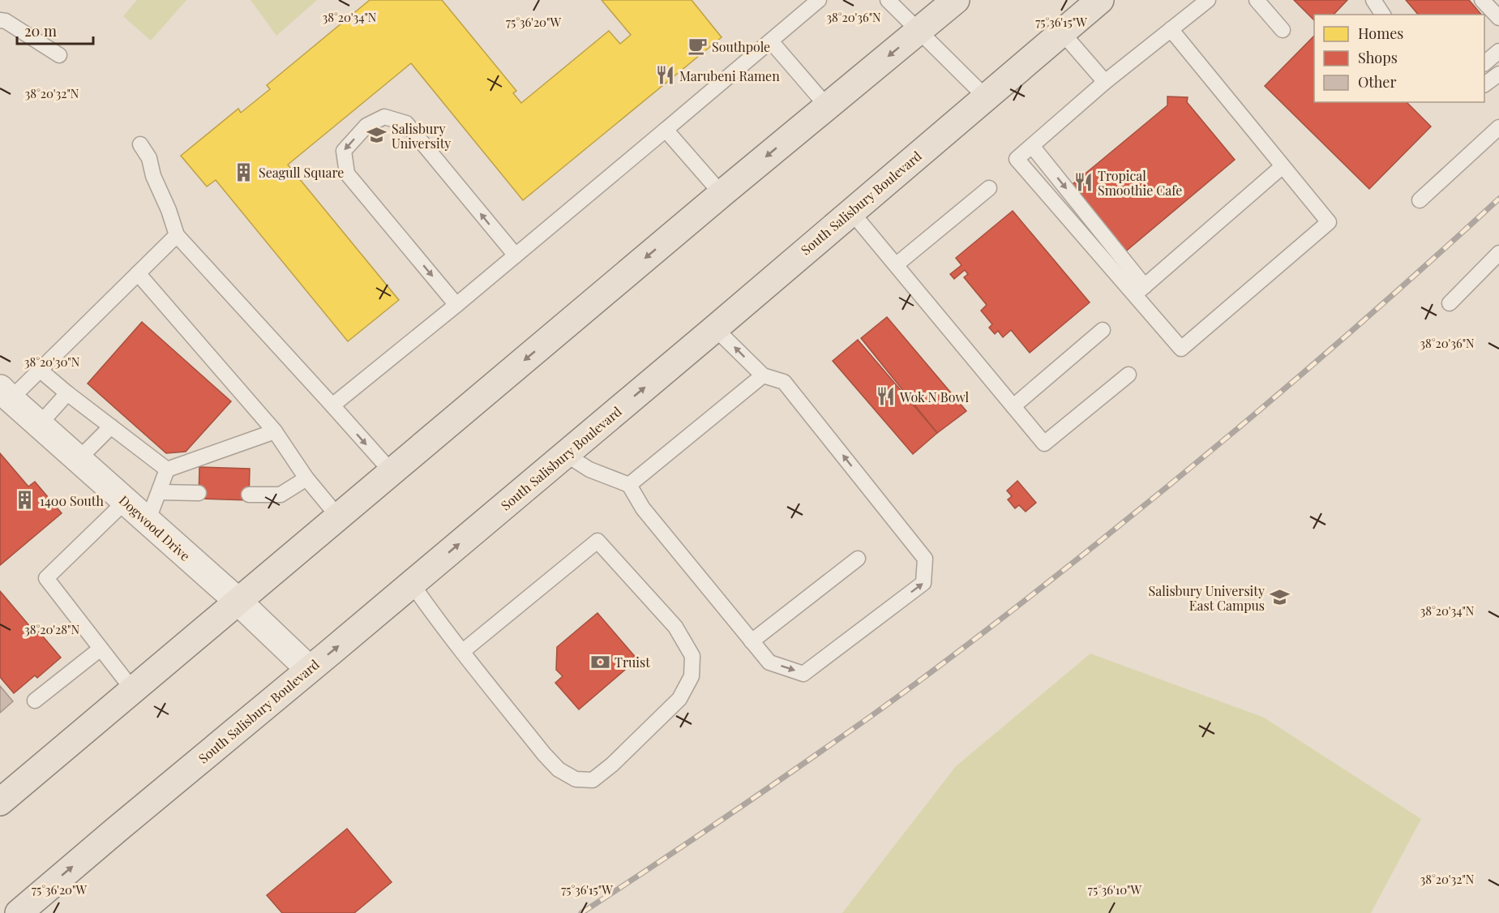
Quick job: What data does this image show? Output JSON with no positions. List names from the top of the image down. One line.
{"streets":{"main road":["South Salisbury Boulevard"],"street":["Dogwood Drive"]},"crossings":[["South Salisbury Boulevard","Dogwood Drive"]],"places":{"cafe":["Southpole"],"restaurant":["Marubeni Ramen","Tropical Smoothie Cafe","Wok N Bowl"],"school or university":["Salisbury University","Salisbury University East Campus"],"building":["Seagull Square","1400 South"],"bank":["Truist"]},"legend":["Homes","Shops","Other"],"scale_bar":"20 m","coordinates":["38°20'36\"N","38°20'34\"N","75°36'20\"W","75°36'15\"W","38°20'32\"N","38°20'30\"N","38°20'28\"N","75°36'10\"W"]}
